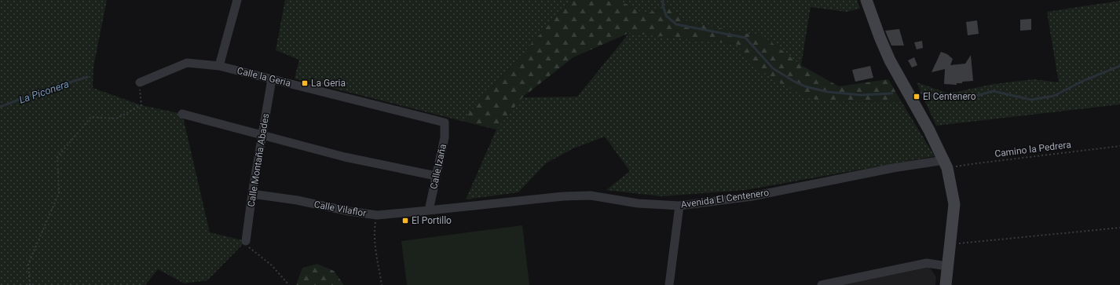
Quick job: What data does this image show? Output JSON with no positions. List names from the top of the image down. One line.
{"streets":{"street":["Calle la Geria","Calle Montaña Abades","Calle Izaña","Avenida El Centenero","Calle Vilaflor"],"path":["Camino la Pedrera"]},"crossings":[["Calle la Geria","Calle Montaña Abades"],["Calle la Geria","Calle Izaña"],["Camino la Pedrera","Avenida El Centenero"],["Calle Montaña Abades","Calle Vilaflor"],["Calle Izaña","Avenida El Centenero"],["Calle Izaña","Calle Vilaflor"],["Avenida El Centenero","Calle Vilaflor"]],"water":["La Piconera"],"places":{"transit":["La Geria","El Centenero","El Portillo"]}}
